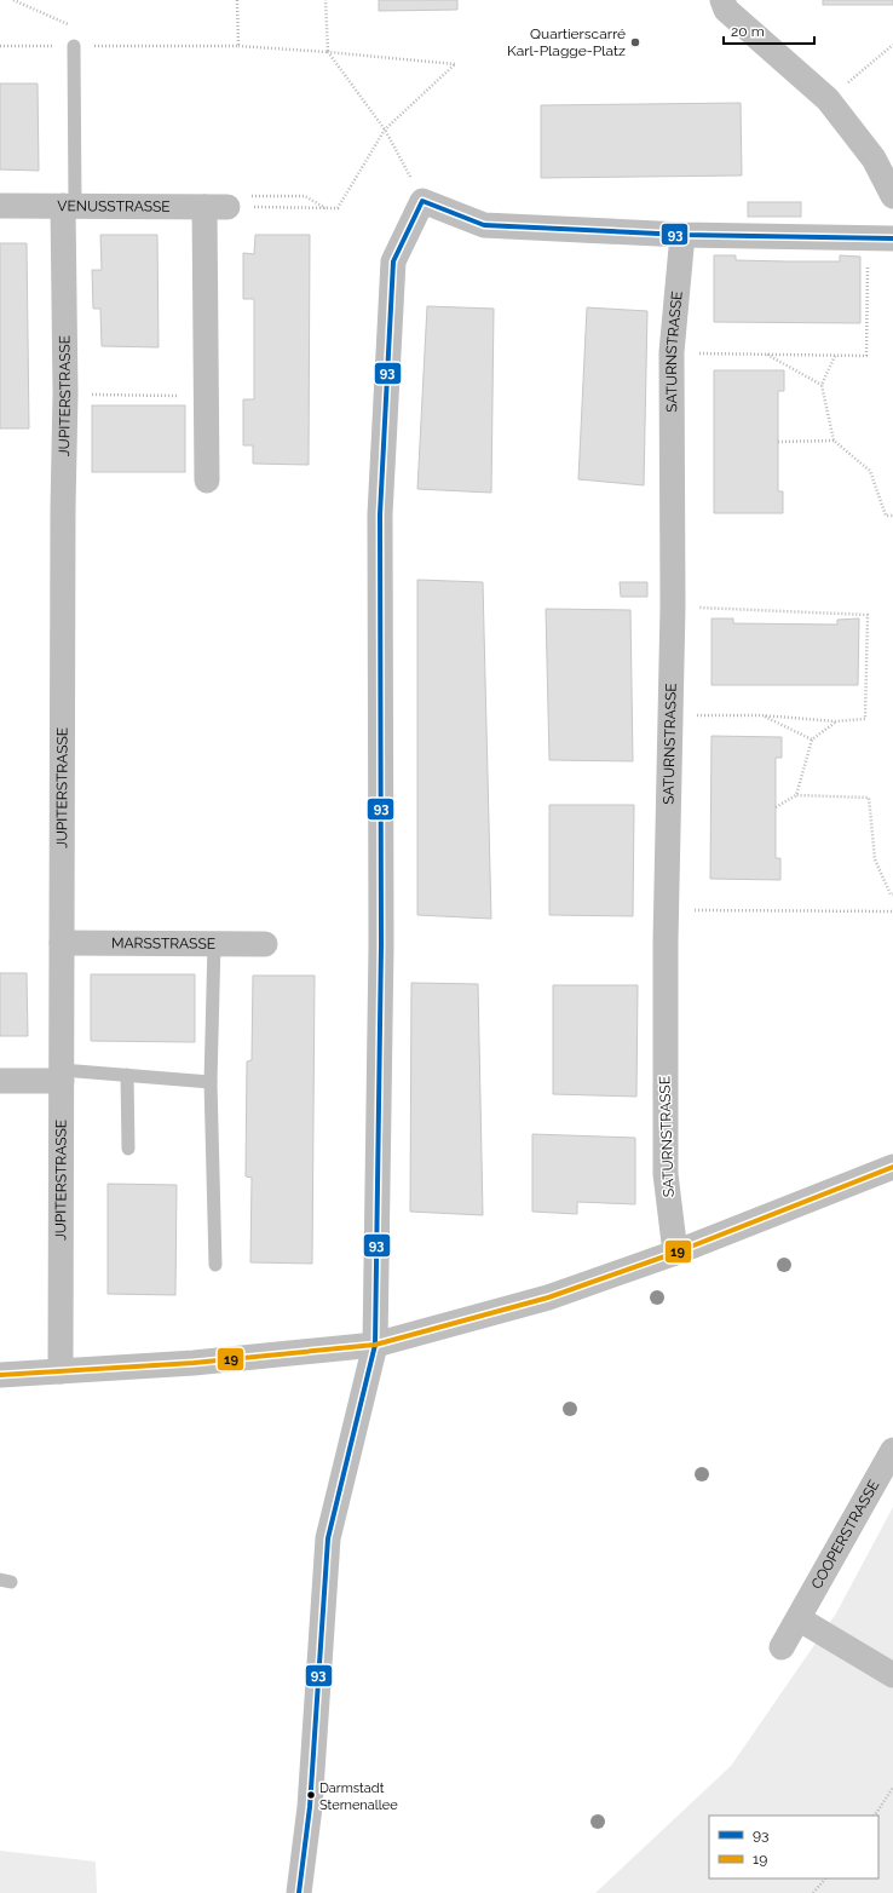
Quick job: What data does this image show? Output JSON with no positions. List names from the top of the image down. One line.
{"streets":{"street":["VENUSSTRASSE","SATURNSTRASSE","JUPITERSTRASSE","MARSSTRASSE","COOPERSTRASSE"]},"crossings":[["VENUSSTRASSE","JUPITERSTRASSE"],["JUPITERSTRASSE","MARSSTRASSE"]],"places":["Quartierscarré Karl-Plagge-Platz","Darmstadt Sternenallee"],"lines":["transit line 93","transit line 19"],"legend":["93","19"],"scale_bar":"20 m"}
